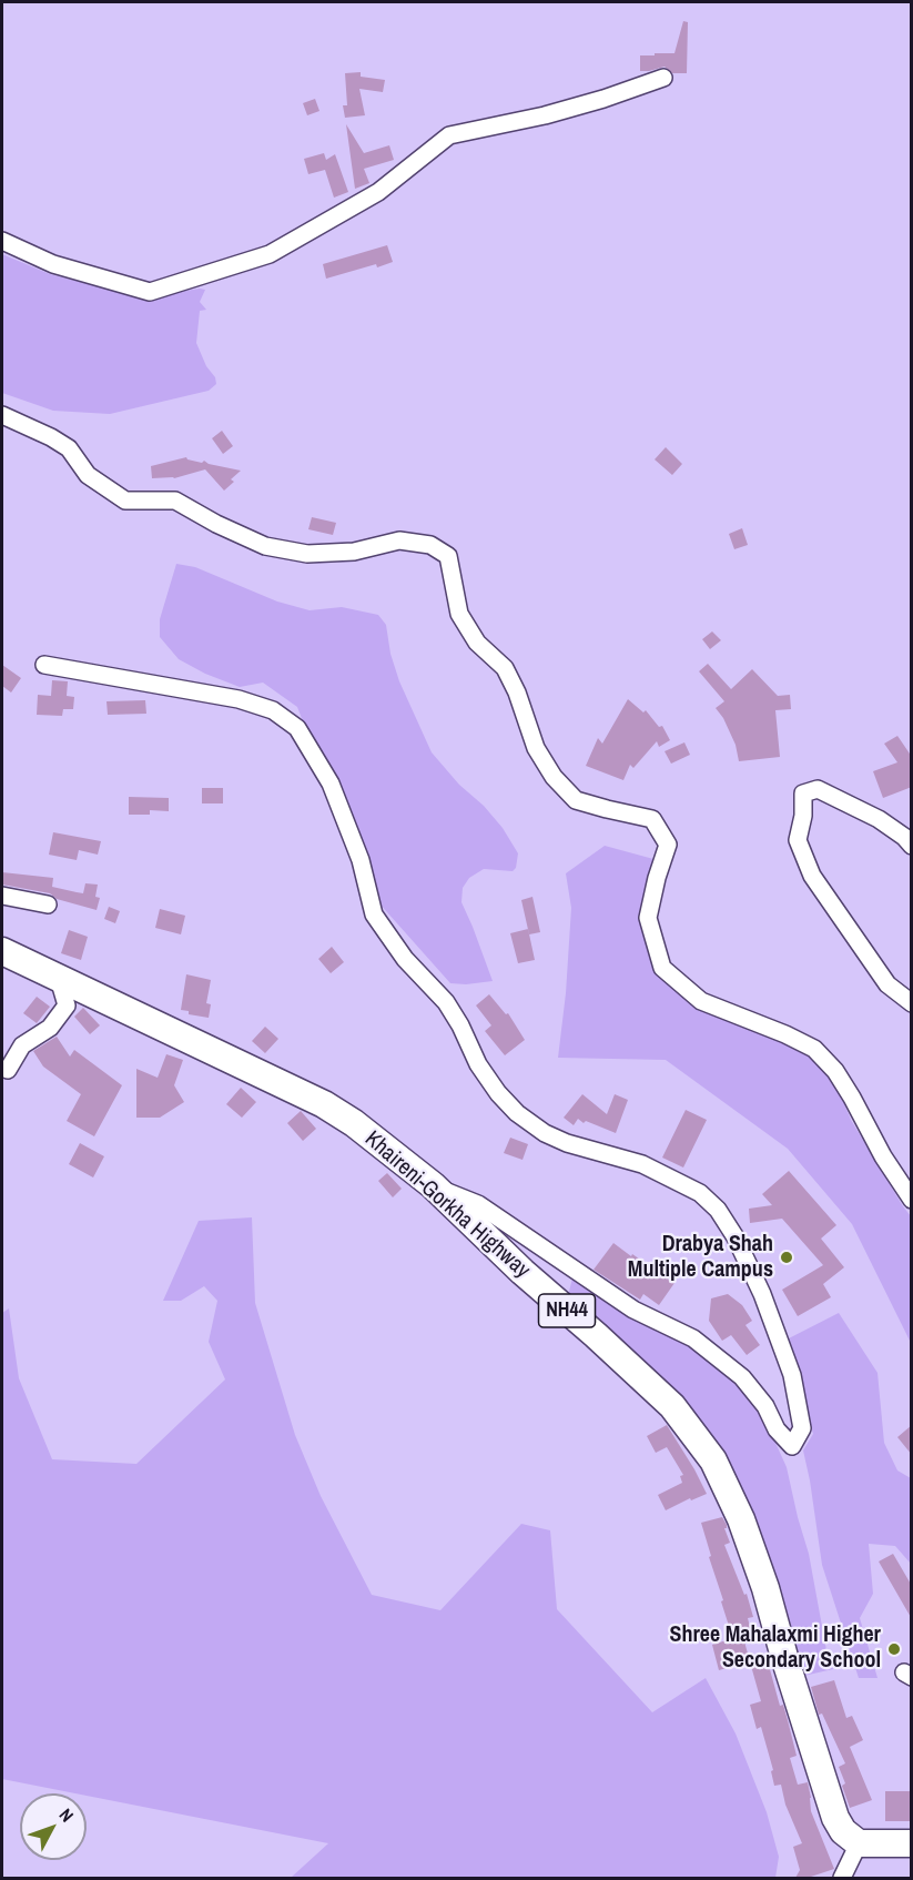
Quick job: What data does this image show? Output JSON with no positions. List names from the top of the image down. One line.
{"streets":{"main road":["Khaireni-Gorkha Highway","NH44"]},"places":["Drabya Shah Multiple Campus","Shree Mahalaxmi Higher Secondary School"],"north":"top right"}
